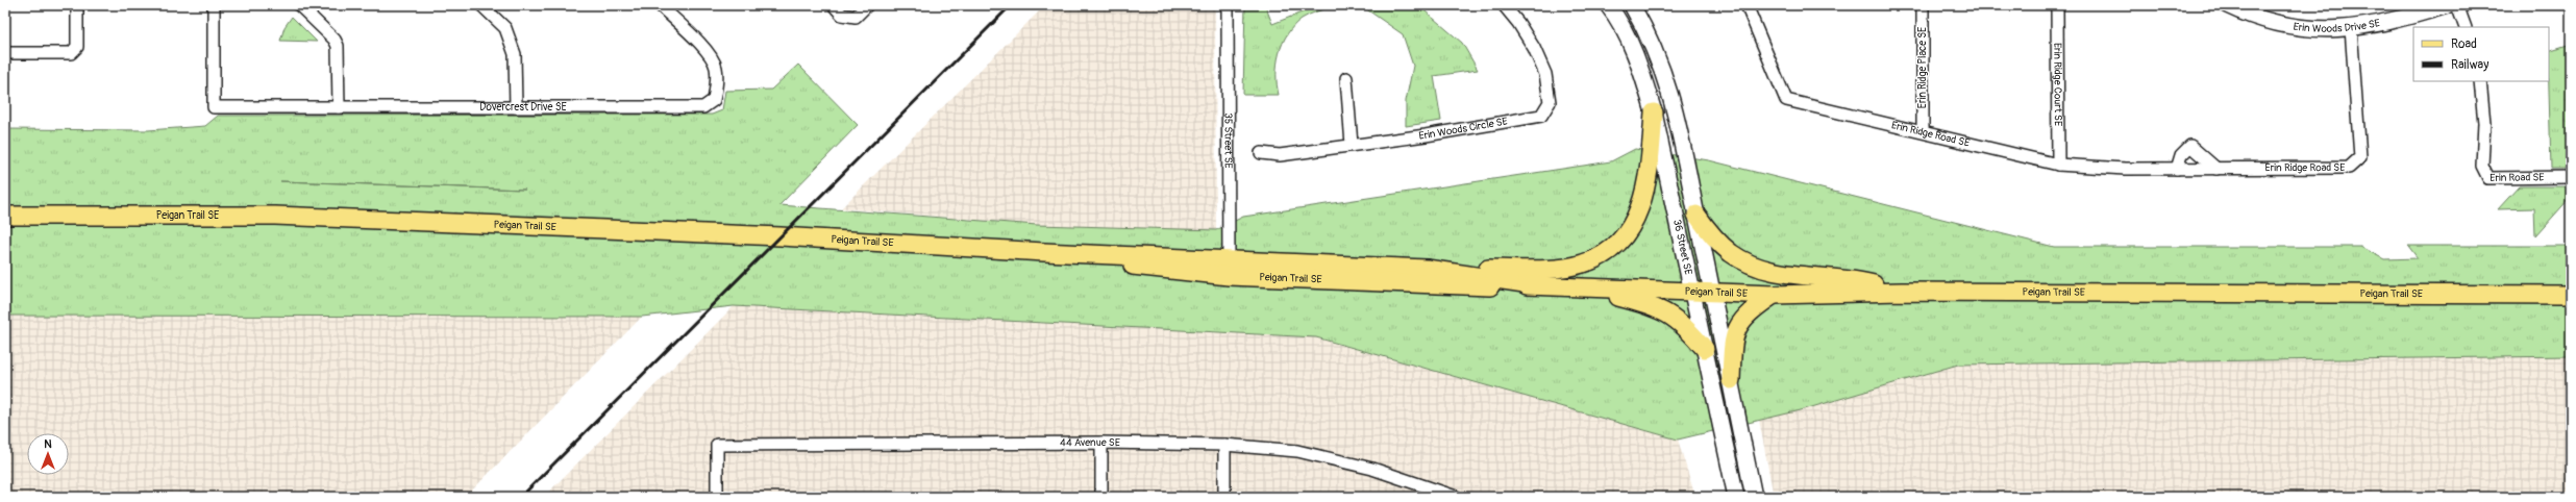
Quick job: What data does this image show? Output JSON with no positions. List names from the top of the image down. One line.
{"streets":{"main road":["Peigan Trail SE"],"street":["Erin Woods Drive SE","Erin Ridge Place SE","Erin Ridge Court SE","Dovercrest Drive SE","Erin Woods Circle SE","Erin Ridge Road SE","35 Street SE","Erin Road SE","36 Street SE","44 Avenue SE"]},"crossings":[["Erin Woods Drive SE","Erin Ridge Road SE"],["Erin Ridge Place SE","Erin Ridge Road SE"],["Erin Ridge Court SE","Erin Ridge Road SE"],["35 Street SE","Peigan Trail SE"],["Peigan Trail SE","36 Street SE"]],"legend":["Road","Railway"],"north":"top"}
